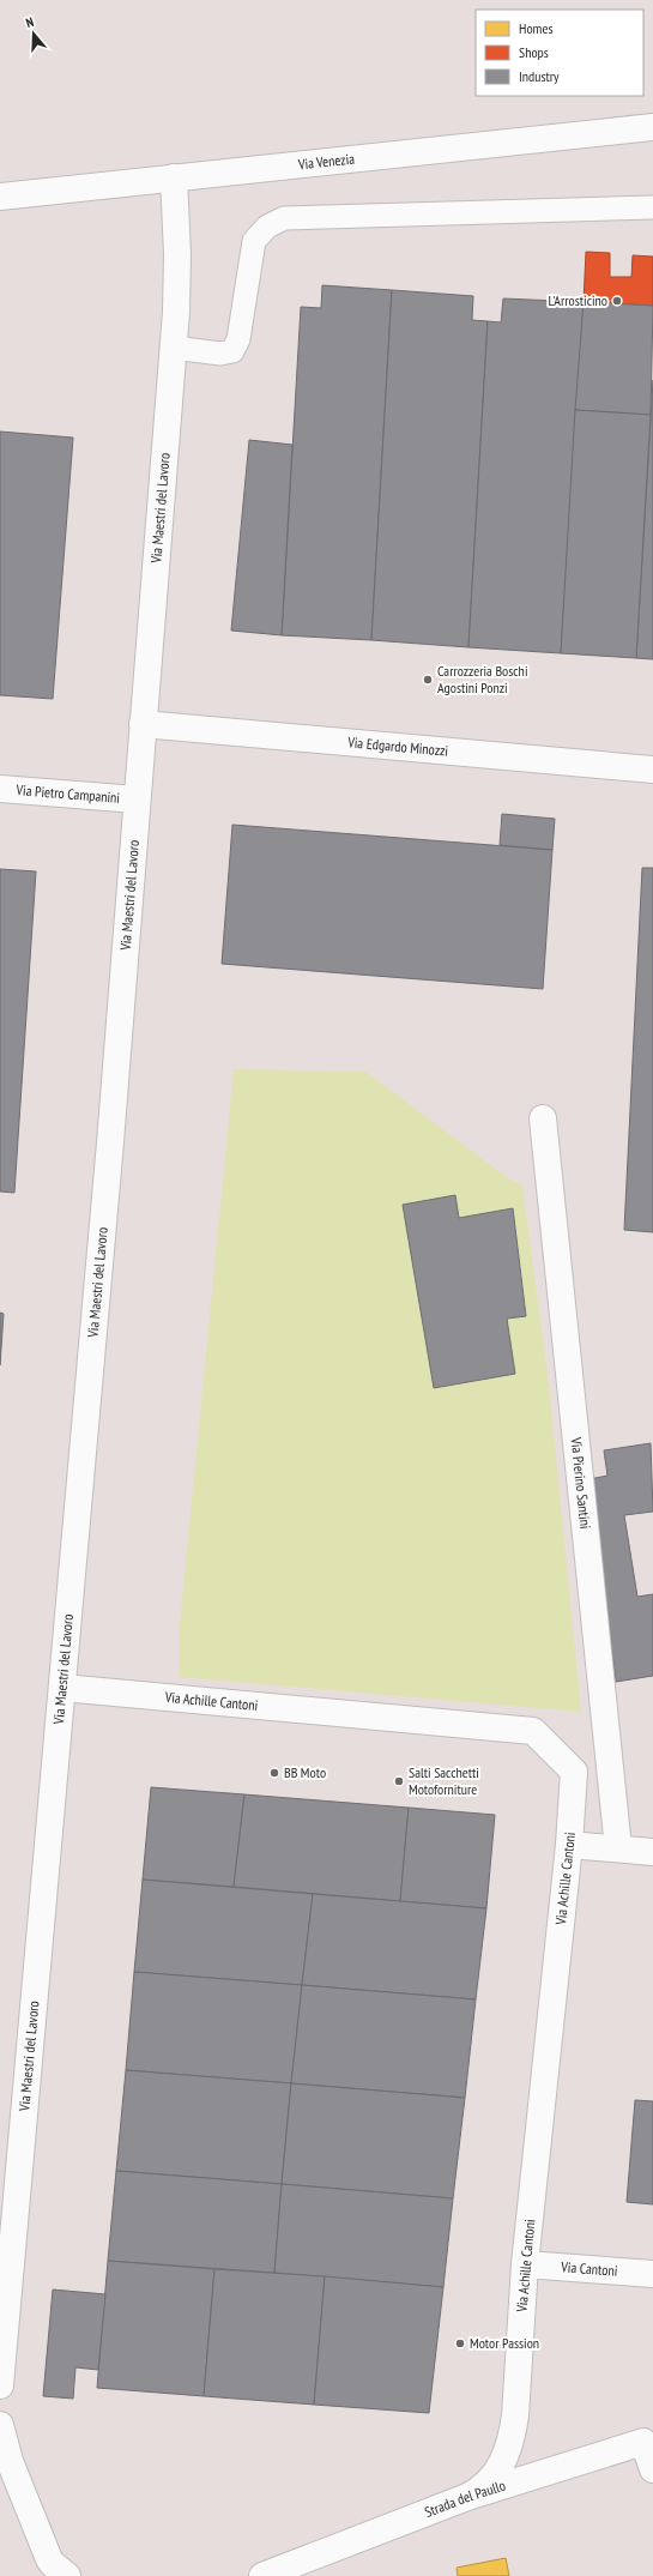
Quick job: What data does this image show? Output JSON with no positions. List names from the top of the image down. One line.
{"streets":{"street":["Via Venezia","Via Maestri del Lavoro","Via Edgardo Minozzi","Via Pietro Campanini","Via Pierino Santini","Via Achille Cantoni","Via Cantoni","Strada del Paullo"]},"crossings":[["Via Venezia","Via Maestri del Lavoro"],["Via Maestri del Lavoro","Via Edgardo Minozzi"],["Via Maestri del Lavoro","Via Pietro Campanini"],["Via Maestri del Lavoro","Via Achille Cantoni"],["Via Achille Cantoni","Via Cantoni"],["Via Achille Cantoni","Strada del Paullo"]],"places":["L'Arrosticino","Carrozzeria Boschi Agostini Ponzi","BB Moto","Salti Sacchetti Motoforniture","Motor Passion"],"legend":["Homes","Shops","Industry"],"north":"top"}
